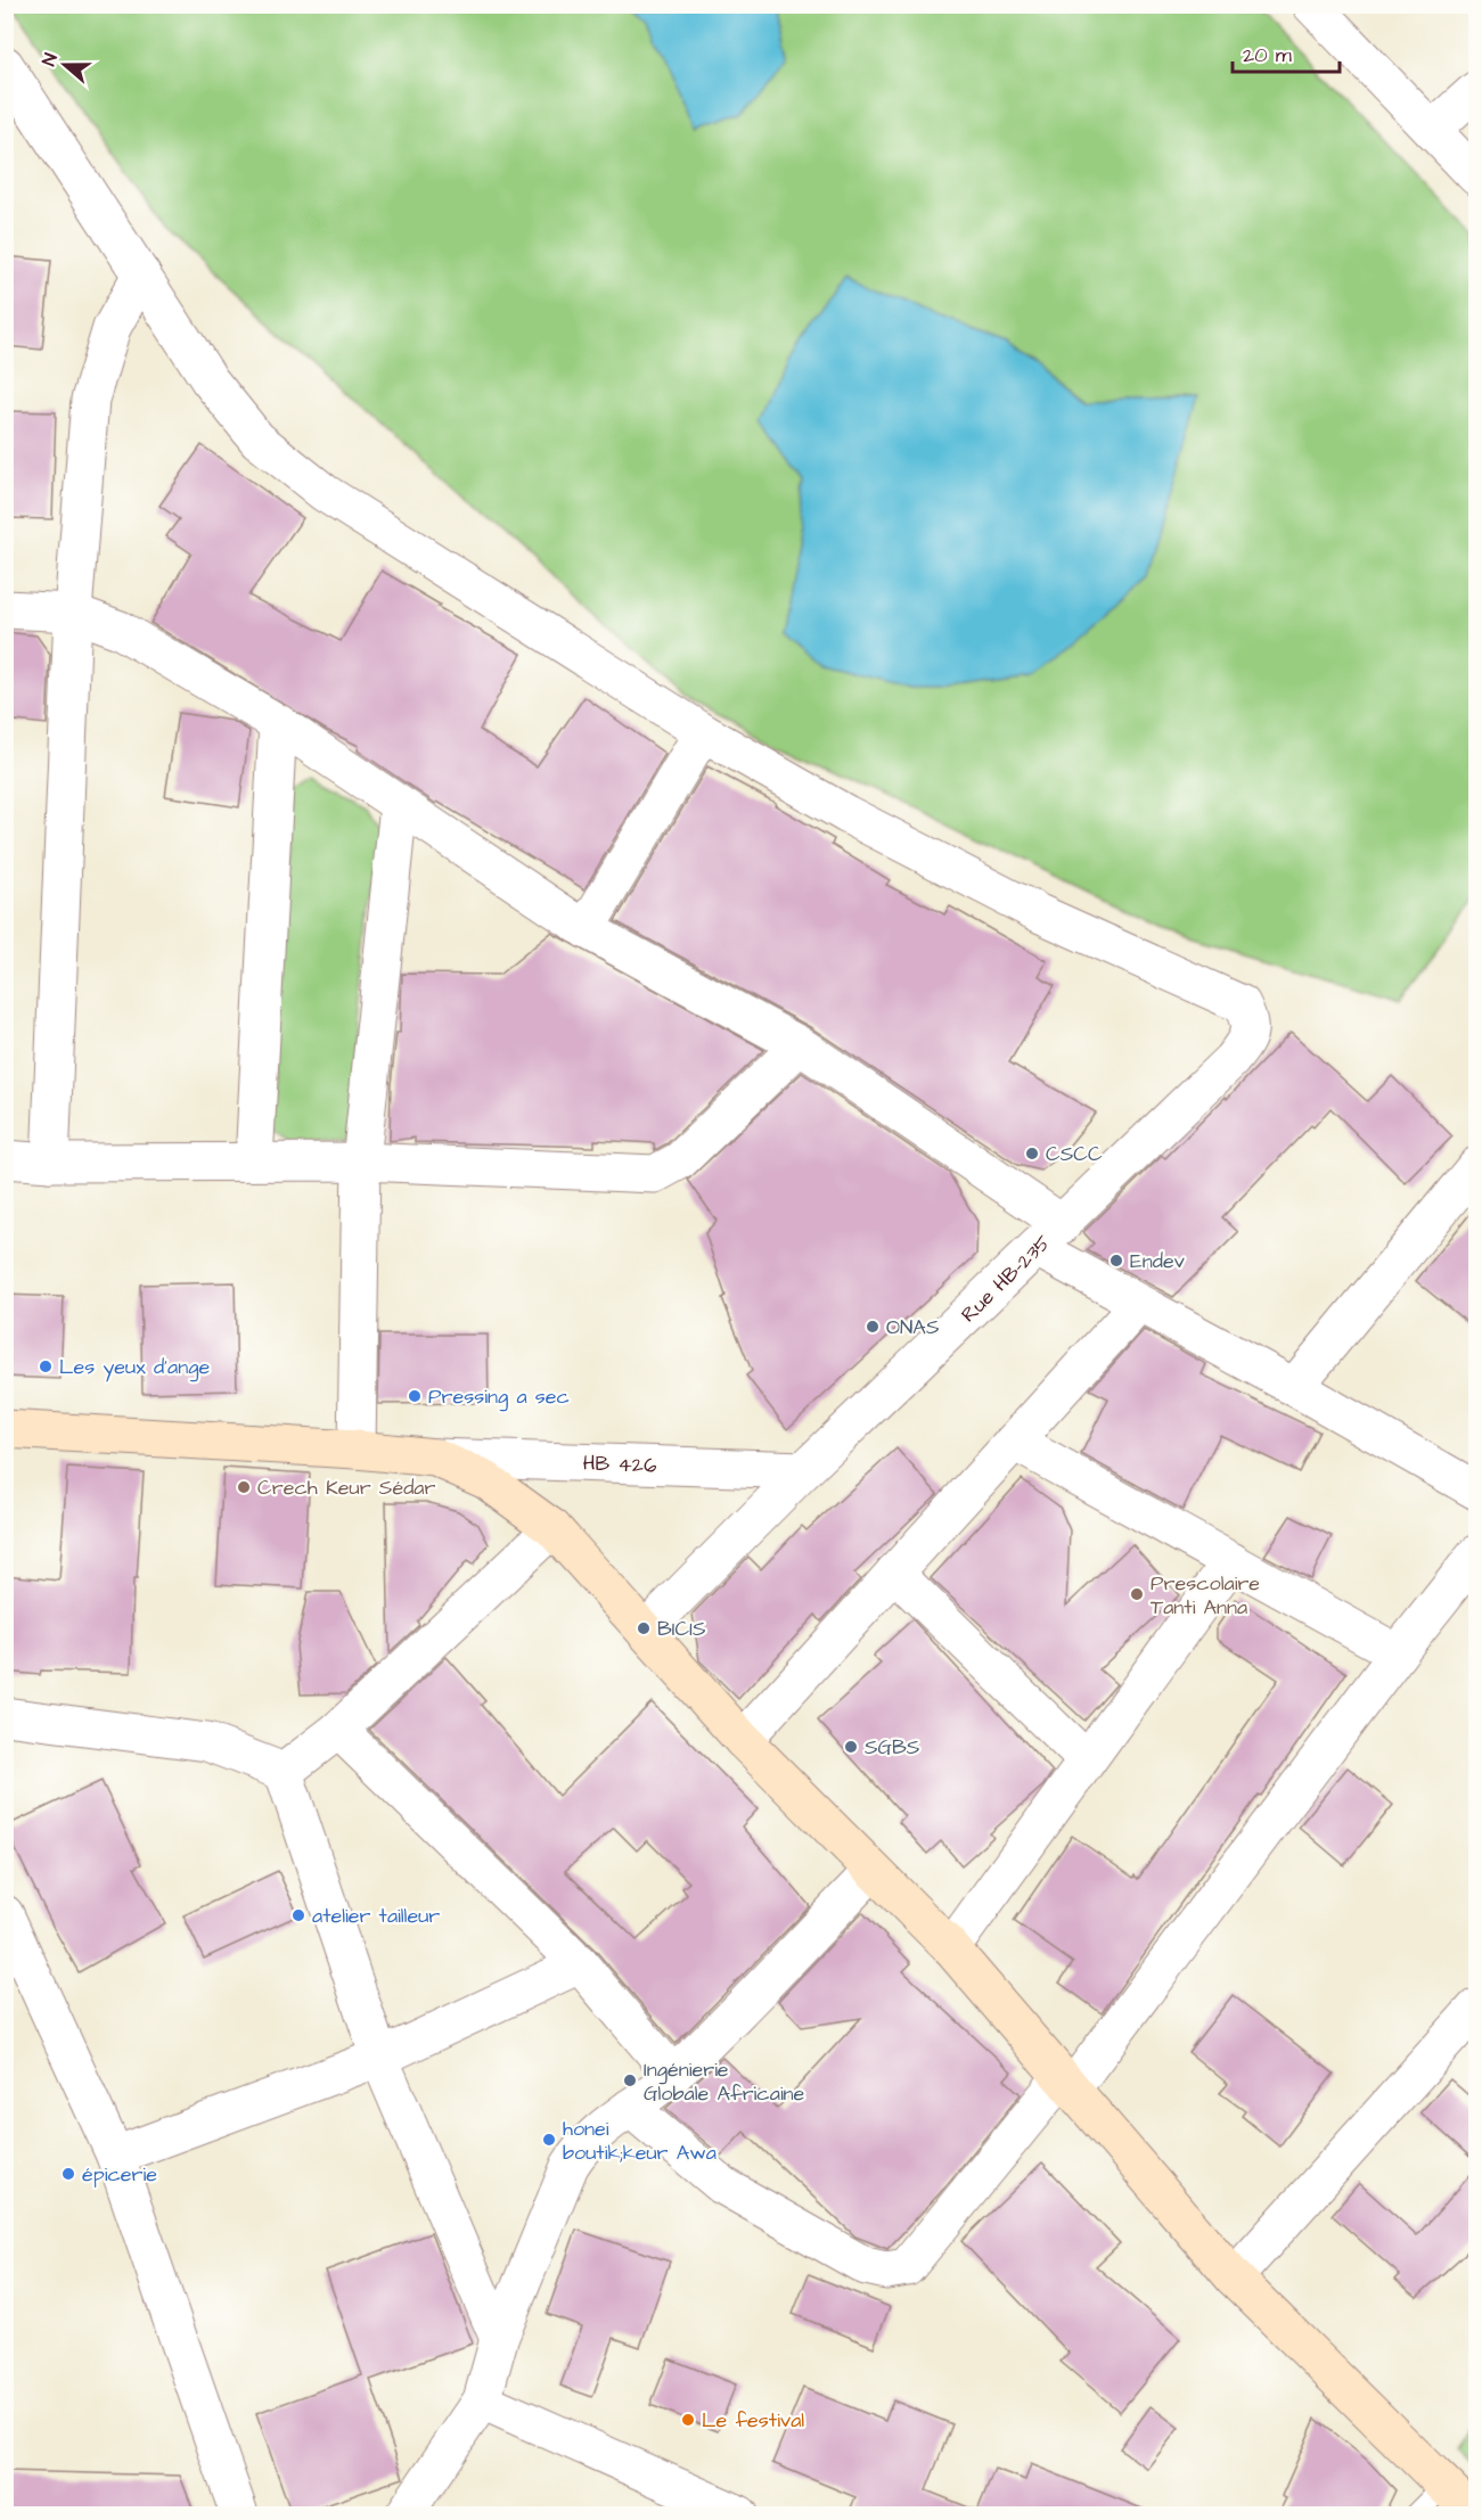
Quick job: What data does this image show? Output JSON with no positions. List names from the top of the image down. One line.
{"streets":{"street":["Rue HB-235","HB 426"]},"crossings":[["Rue HB-235","HB 426"]],"places":["CSCC","Endev","ONAS","Les yeux d'ange","Pressing a sec","Crech Keur Sédar","Prescolaire Tanti Anna","BICIS","SGBS","atelier tailleur","Ingénierie Globale Africaine","honei boutik;keur Awa","épicerie","Le festival"],"scale_bar":"20 m","north":"left"}
